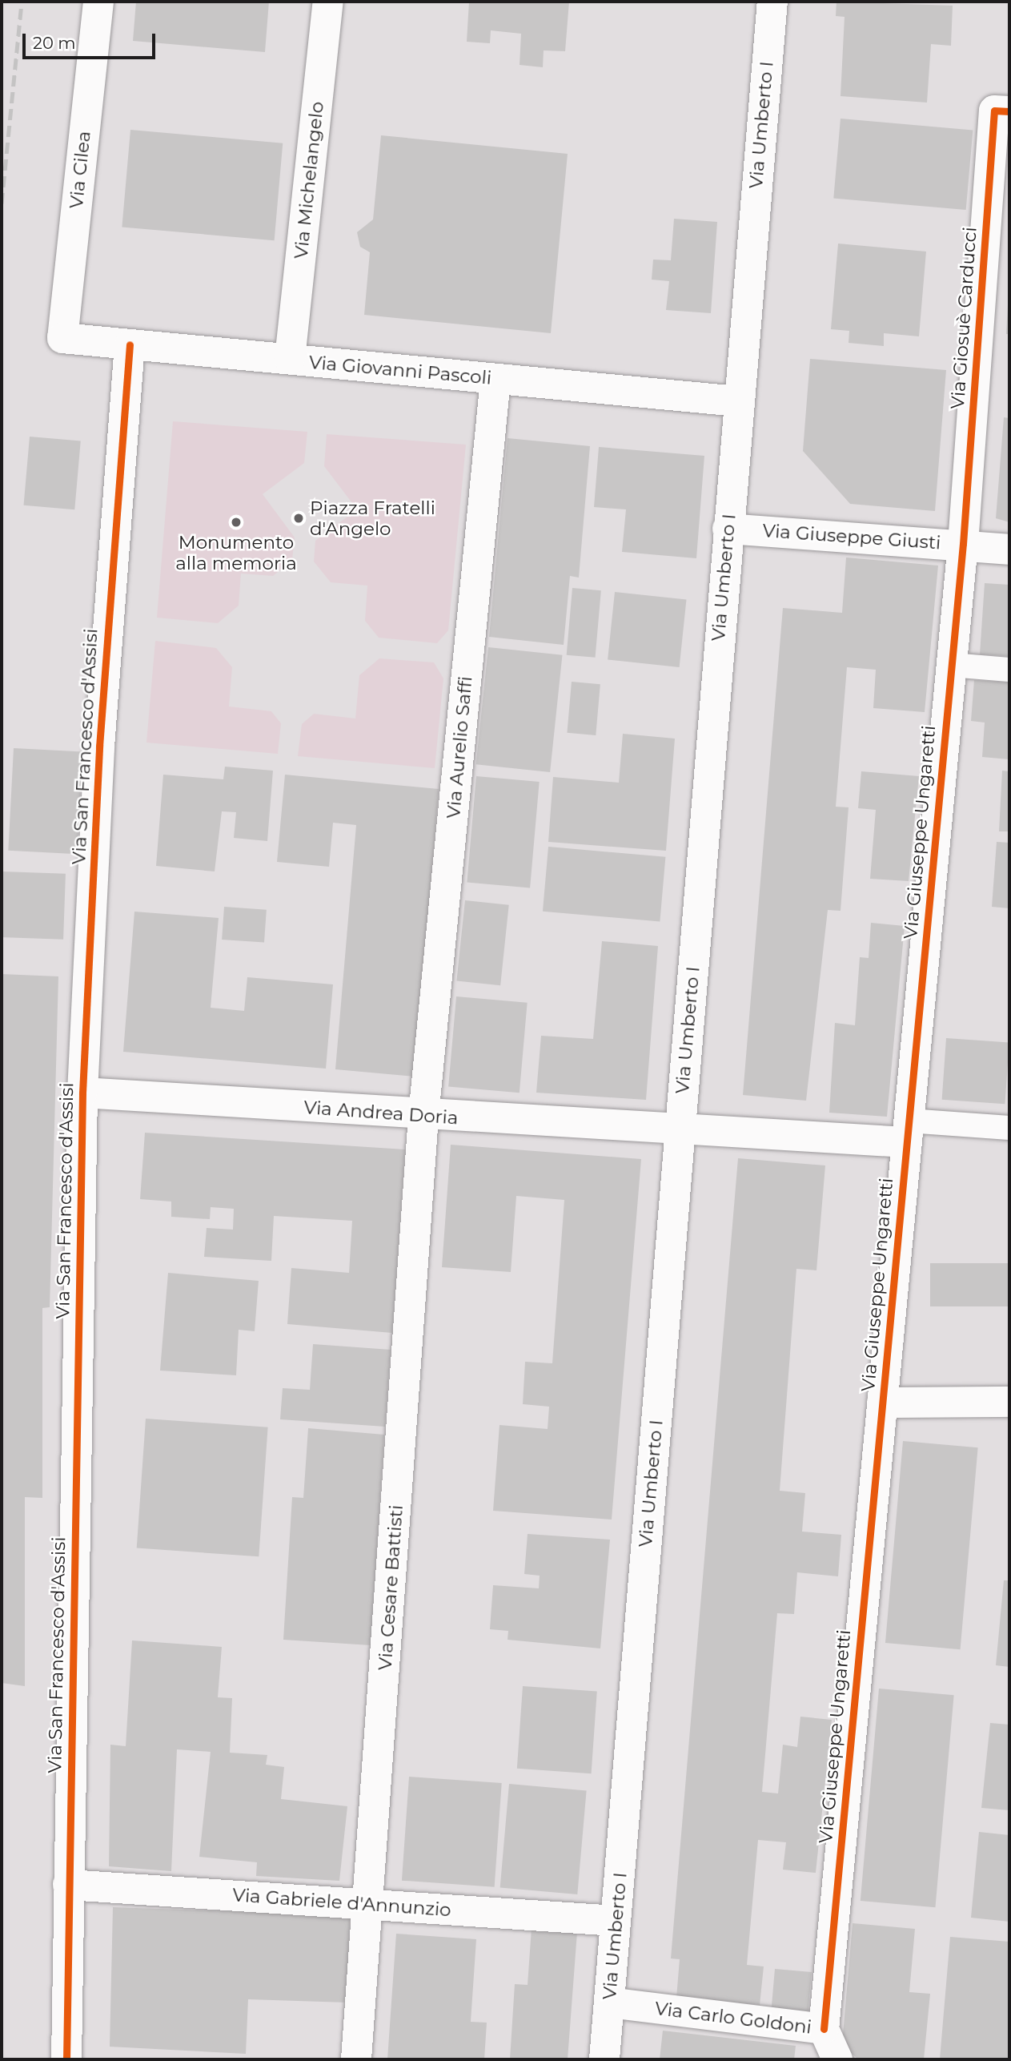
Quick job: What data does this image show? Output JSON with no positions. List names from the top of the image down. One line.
{"streets":{"street":["Via Umberto I","Via Cilea","Via Michelangelo","Via Giosuè Carducci","Via Giovanni Pascoli","Via Giuseppe Giusti","Via San Francesco d'Assisi","Via Aurelio Saffi","Via Giuseppe Ungaretti","Via Andrea Doria","Via Cesare Battisti","Via Gabriele d'Annunzio","Via Carlo Goldoni"]},"crossings":[["Via Umberto I","Via Giovanni Pascoli"],["Via Umberto I","Via Giuseppe Giusti"],["Via Umberto I","Via Andrea Doria"],["Via Umberto I","Via Gabriele d'Annunzio"],["Via Umberto I","Via Carlo Goldoni"],["Via Cilea","Via Giovanni Pascoli"],["Via Michelangelo","Via Giovanni Pascoli"],["Via Giosuè Carducci","Via Giuseppe Giusti"],["Via Giosuè Carducci","Via Giuseppe Ungaretti"],["Via Giovanni Pascoli","Via San Francesco d'Assisi"],["Via Giovanni Pascoli","Via Aurelio Saffi"],["Via Giuseppe Giusti","Via Giuseppe Ungaretti"],["Via San Francesco d'Assisi","Via Andrea Doria"],["Via San Francesco d'Assisi","Via Gabriele d'Annunzio"],["Via Aurelio Saffi","Via Andrea Doria"],["Via Aurelio Saffi","Via Cesare Battisti"],["Via Giuseppe Ungaretti","Via Andrea Doria"],["Via Giuseppe Ungaretti","Via Carlo Goldoni"],["Via Andrea Doria","Via Cesare Battisti"],["Via Cesare Battisti","Via Gabriele d'Annunzio"]],"places":["Piazza Fratelli d'Angelo","Monumento alla memoria"],"scale_bar":"20 m"}
